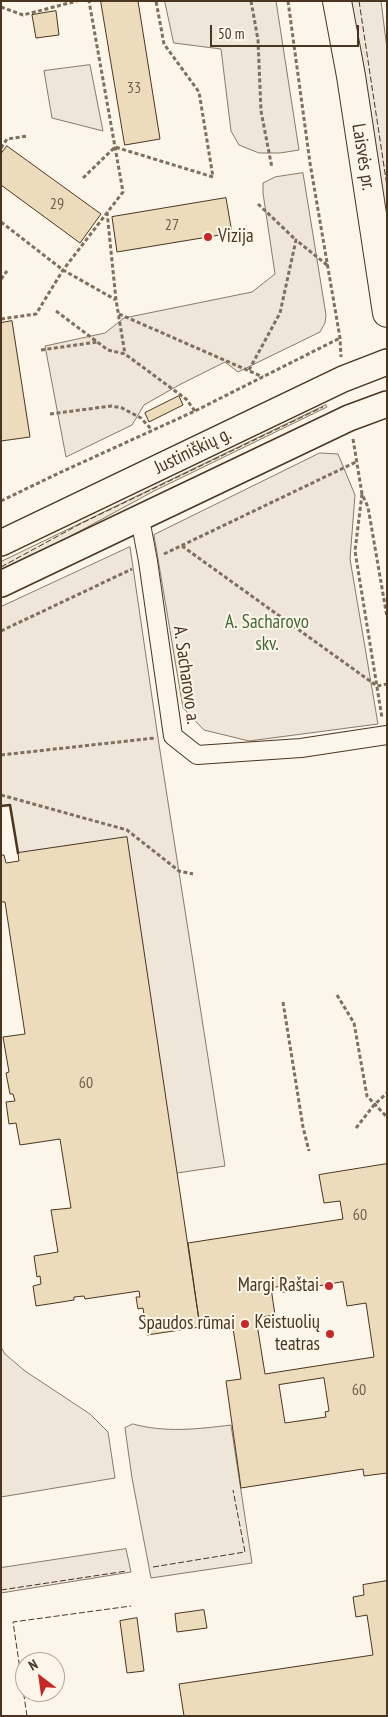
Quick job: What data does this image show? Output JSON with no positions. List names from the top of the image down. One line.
{"streets":{"main road":["Laisvės pr.","Justiniškių g."],"street":["A. Sacharovo a."]},"crossings":[["Justiniškių g.","A. Sacharovo a."]],"parks":["A. Sacharovo skv."],"places":["Vizija","Margi Raštai","Spaudos rūmai","Keistuolių teatras"],"house_numbers":["33","29","27","60","60","60"],"scale_bar":"50 m","north":"top left"}
